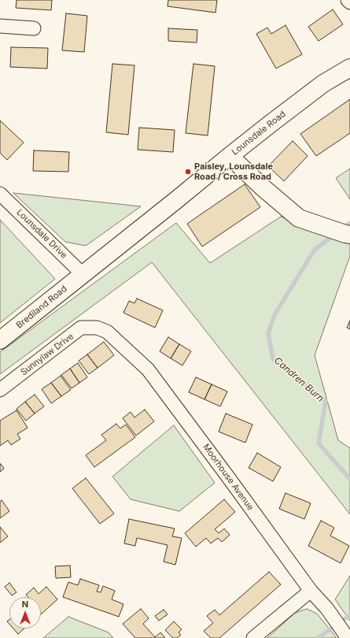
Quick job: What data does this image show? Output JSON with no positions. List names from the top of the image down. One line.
{"streets":{"street":["Lounsdale Road","Lounsdale Drive","Brediland Road","Sunnylaw Drive","Moorhouse Avenue"]},"crossings":[["Lounsdale Road","Lounsdale Drive"],["Lounsdale Road","Brediland Road"],["Lounsdale Drive","Brediland Road"],["Sunnylaw Drive","Moorhouse Avenue"]],"water":["Candren Burn"],"places":["Paisley, Lounsdale Road / Cross Road"],"north":"top"}
